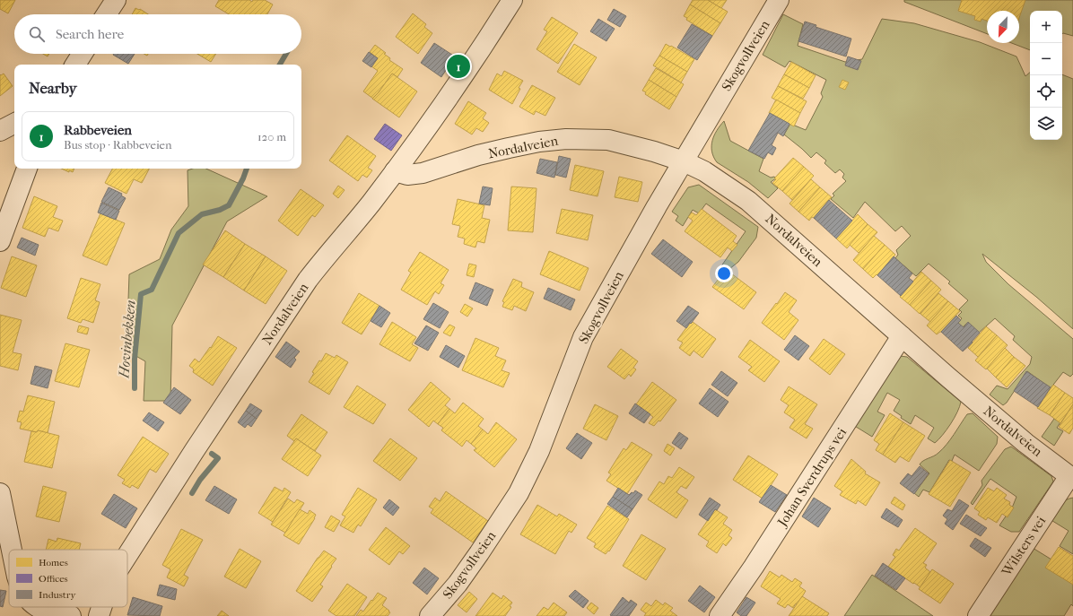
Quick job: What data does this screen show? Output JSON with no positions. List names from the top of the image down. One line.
{"streets":{"street":["Skogvollveien","Nordalveien","Johan Sverdrups vei","Wilsters vei"]},"crossings":[["Skogvollveien","Nordalveien"],["Nordalveien","Johan Sverdrups vei"],["Nordalveien","Wilsters vei"]],"water":["Hovinbekken"],"legend":["Homes","Offices","Industry"],"north":"bottom left","page":{"map_buttons":["+","−"],"search":"Search here","pins":"1","heading":"Nearby","list":[{"mark":"1","name":"Rabbeveien","note":"Bus stop · Rabbeveien","value":"120 m"}]}}
